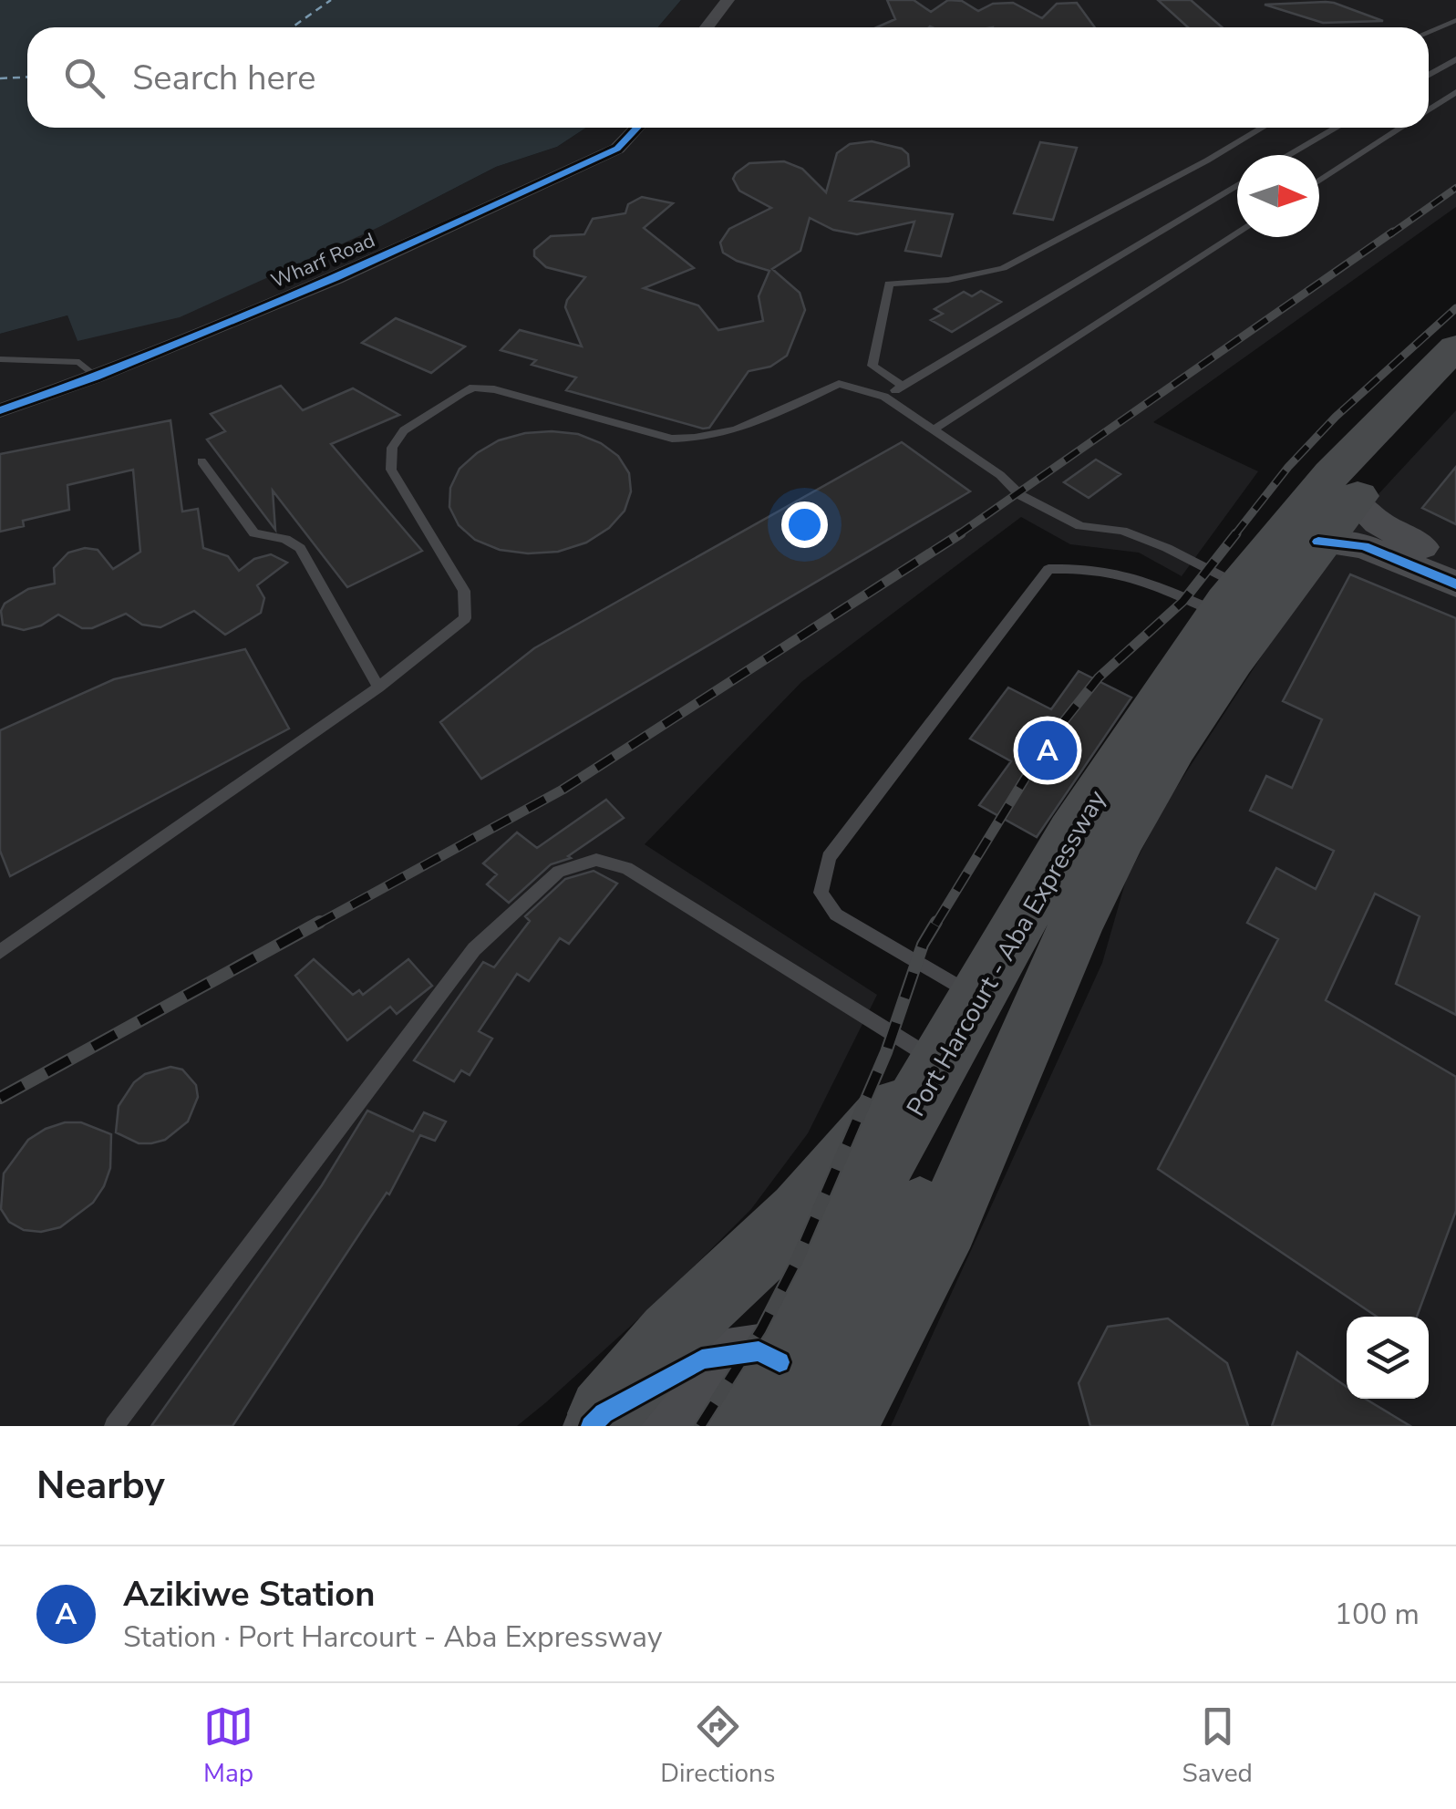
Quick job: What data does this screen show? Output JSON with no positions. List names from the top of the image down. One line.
{"streets":{"highway":["Port Harcourt - Aba Expressway"],"street":["Wharf Road"]},"north":"right","page":{"search":"Search here","pins":"A","heading":"Nearby","list":[{"mark":"A","name":"Azikiwe Station","note":"Station · Port Harcourt - Aba Expressway","value":"100 m"}],"nav":["Map","Directions","Saved"]}}
